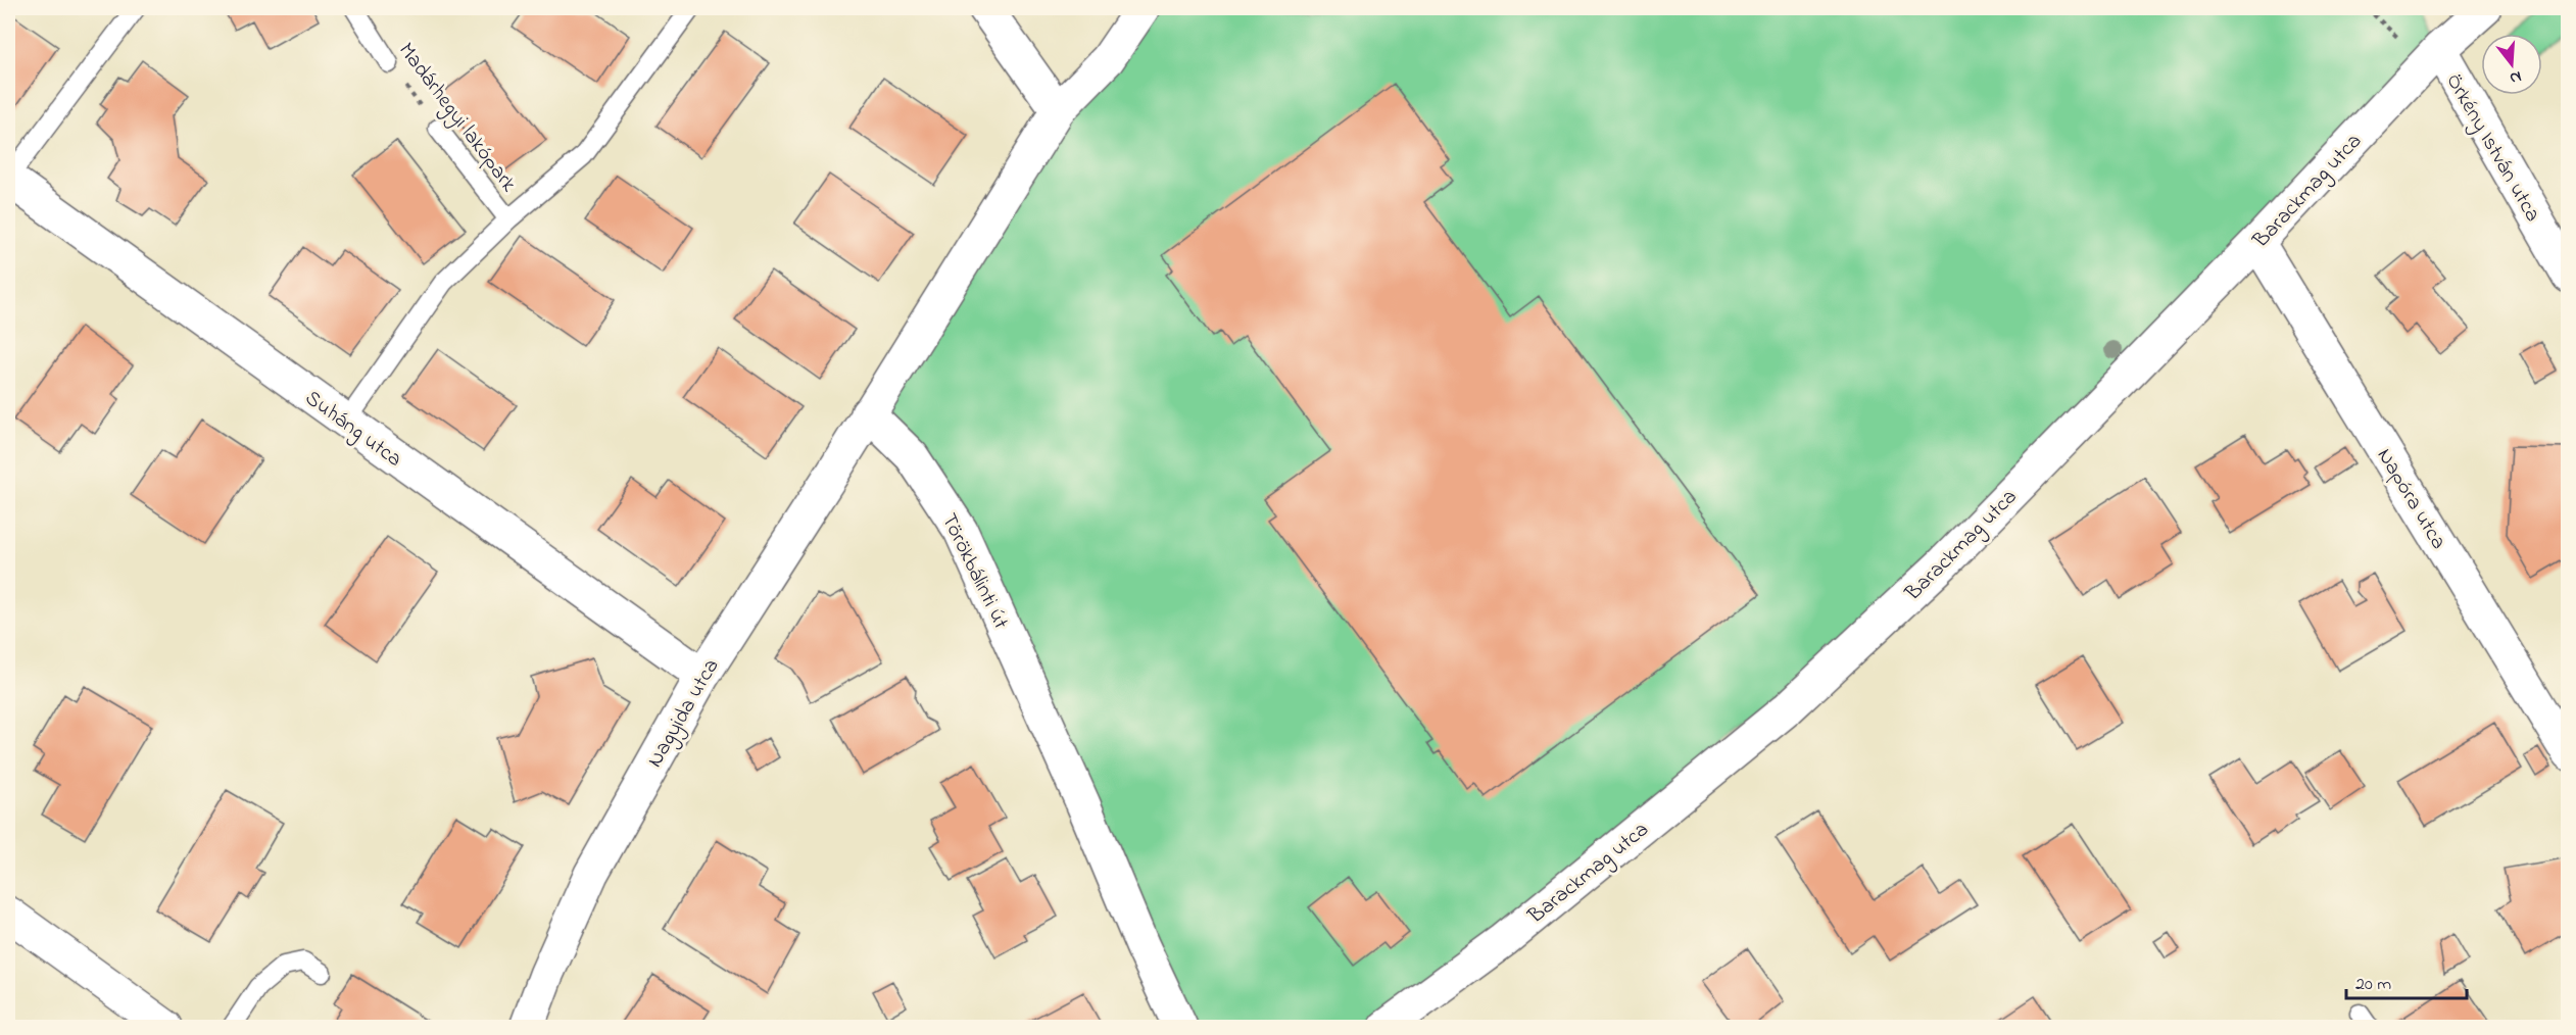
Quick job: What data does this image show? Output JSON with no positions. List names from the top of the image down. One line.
{"streets":{"street":["Örkény István utca","Barackmag utca","Suháng utca","Napóra utca","Törökbálinti út","Nagyida utca"],"lane":["Madárhegyi lakópark"]},"crossings":[["Madárhegyi lakópark","Suháng utca"],["Örkény István utca","Barackmag utca"],["Barackmag utca","Napóra utca"],["Suháng utca","Nagyida utca"],["Törökbálinti út","Nagyida utca"]],"scale_bar":"20 m","north":"bottom"}
